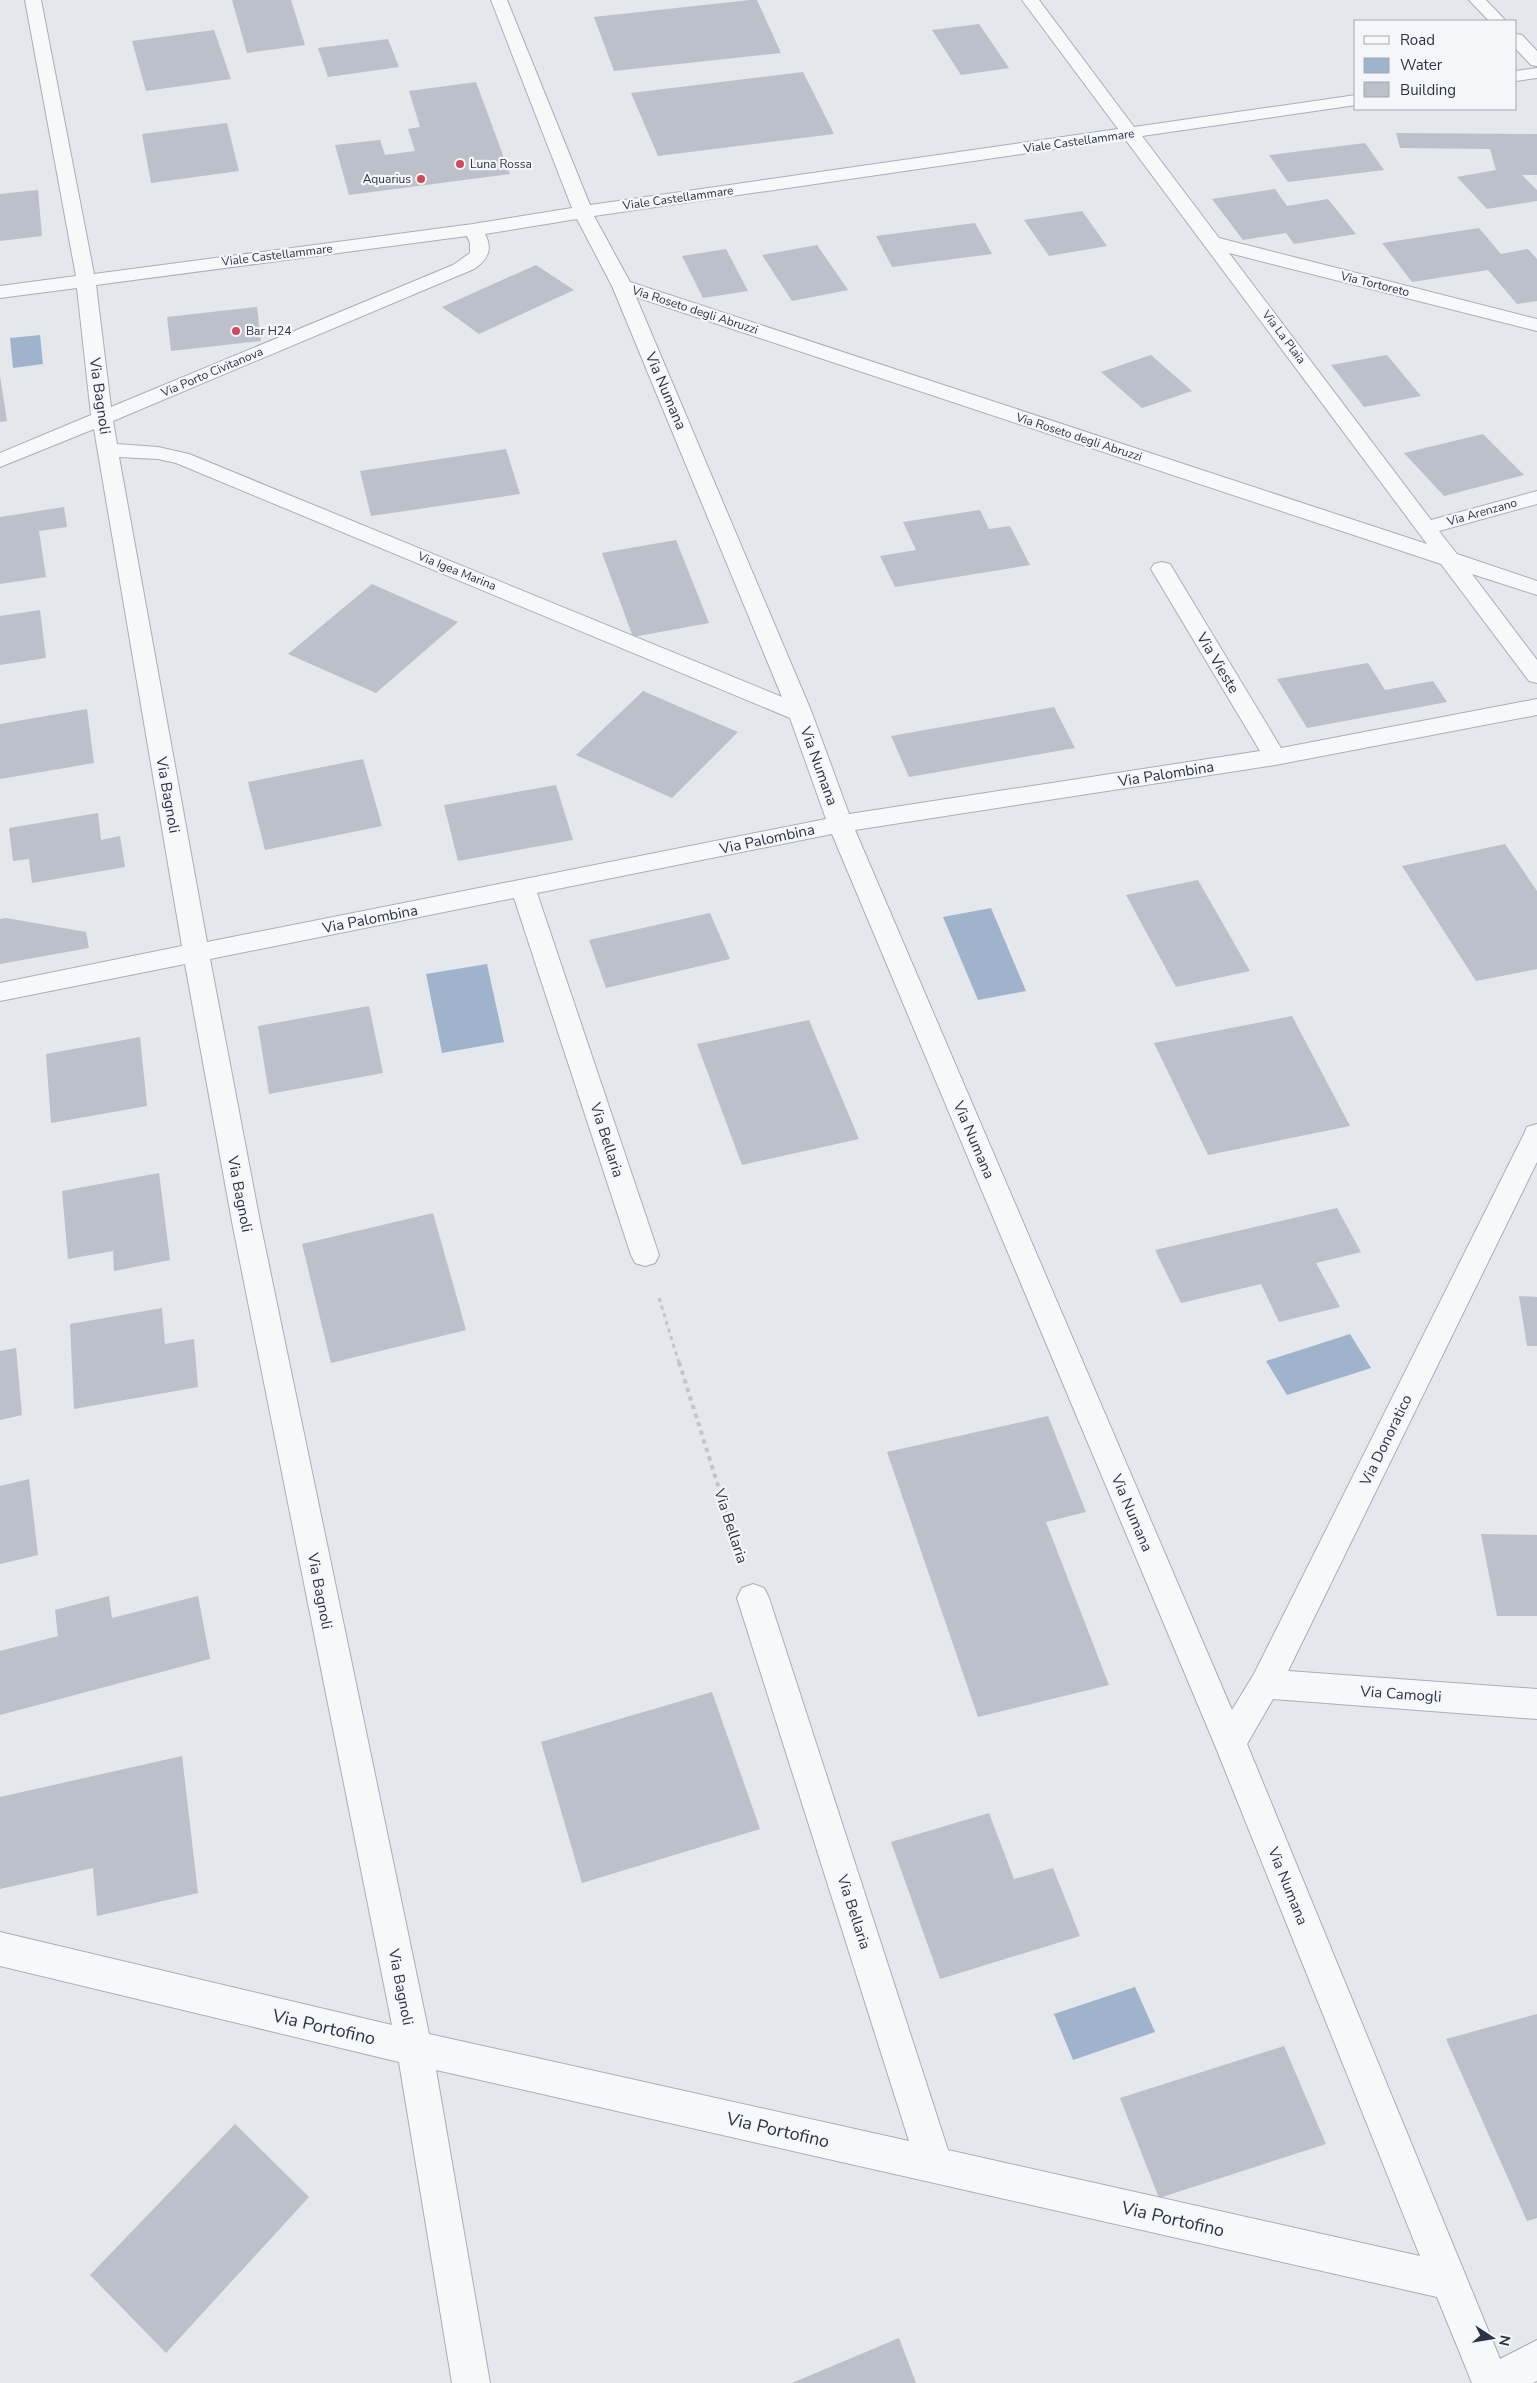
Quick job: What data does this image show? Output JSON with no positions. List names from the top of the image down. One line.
{"streets":{"street":["Viale Castellammare","Via Tortoreto","Via Roseto degli Abruzzi","Via La Plaia","Via Porto Civitanova","Via Numana","Via Bagnoli","Via Arenzano","Via Igea Marina","Via Vieste","Via Palombina","Via Bellaria","Via Donoratico","Via Camogli","Via Portofino"]},"crossings":[["Viale Castellammare","Via La Plaia"],["Viale Castellammare","Via Porto Civitanova"],["Viale Castellammare","Via Numana"],["Viale Castellammare","Via Bagnoli"],["Via Tortoreto","Via La Plaia"],["Via Roseto degli Abruzzi","Via La Plaia"],["Via Roseto degli Abruzzi","Via Numana"],["Via La Plaia","Via Arenzano"],["Via Porto Civitanova","Via Bagnoli"],["Via Numana","Via Igea Marina"],["Via Numana","Via Palombina"],["Via Numana","Via Donoratico"],["Via Numana","Via Portofino"],["Via Bagnoli","Via Igea Marina"],["Via Bagnoli","Via Palombina"],["Via Bagnoli","Via Portofino"],["Via Vieste","Via Palombina"],["Via Palombina","Via Bellaria"],["Via Bellaria","Via Portofino"],["Via Donoratico","Via Camogli"]],"places":["Luna Rossa","Aquarius","Bar H24"],"legend":["Road","Water","Building"],"north":"right"}
